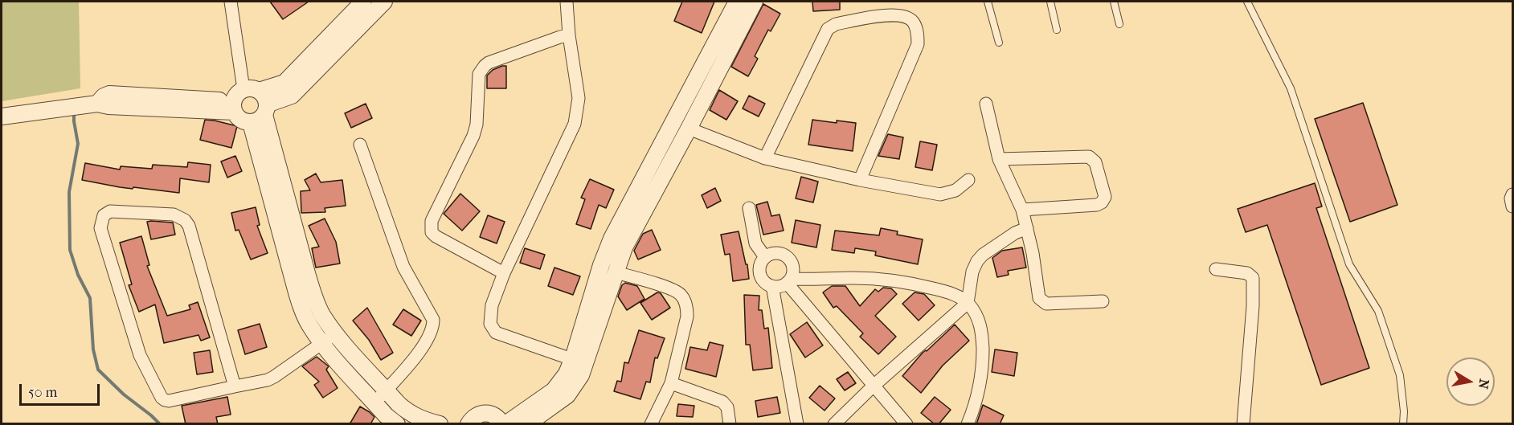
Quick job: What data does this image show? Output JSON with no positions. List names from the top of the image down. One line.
{"scale_bar":"50 m","north":"right"}
